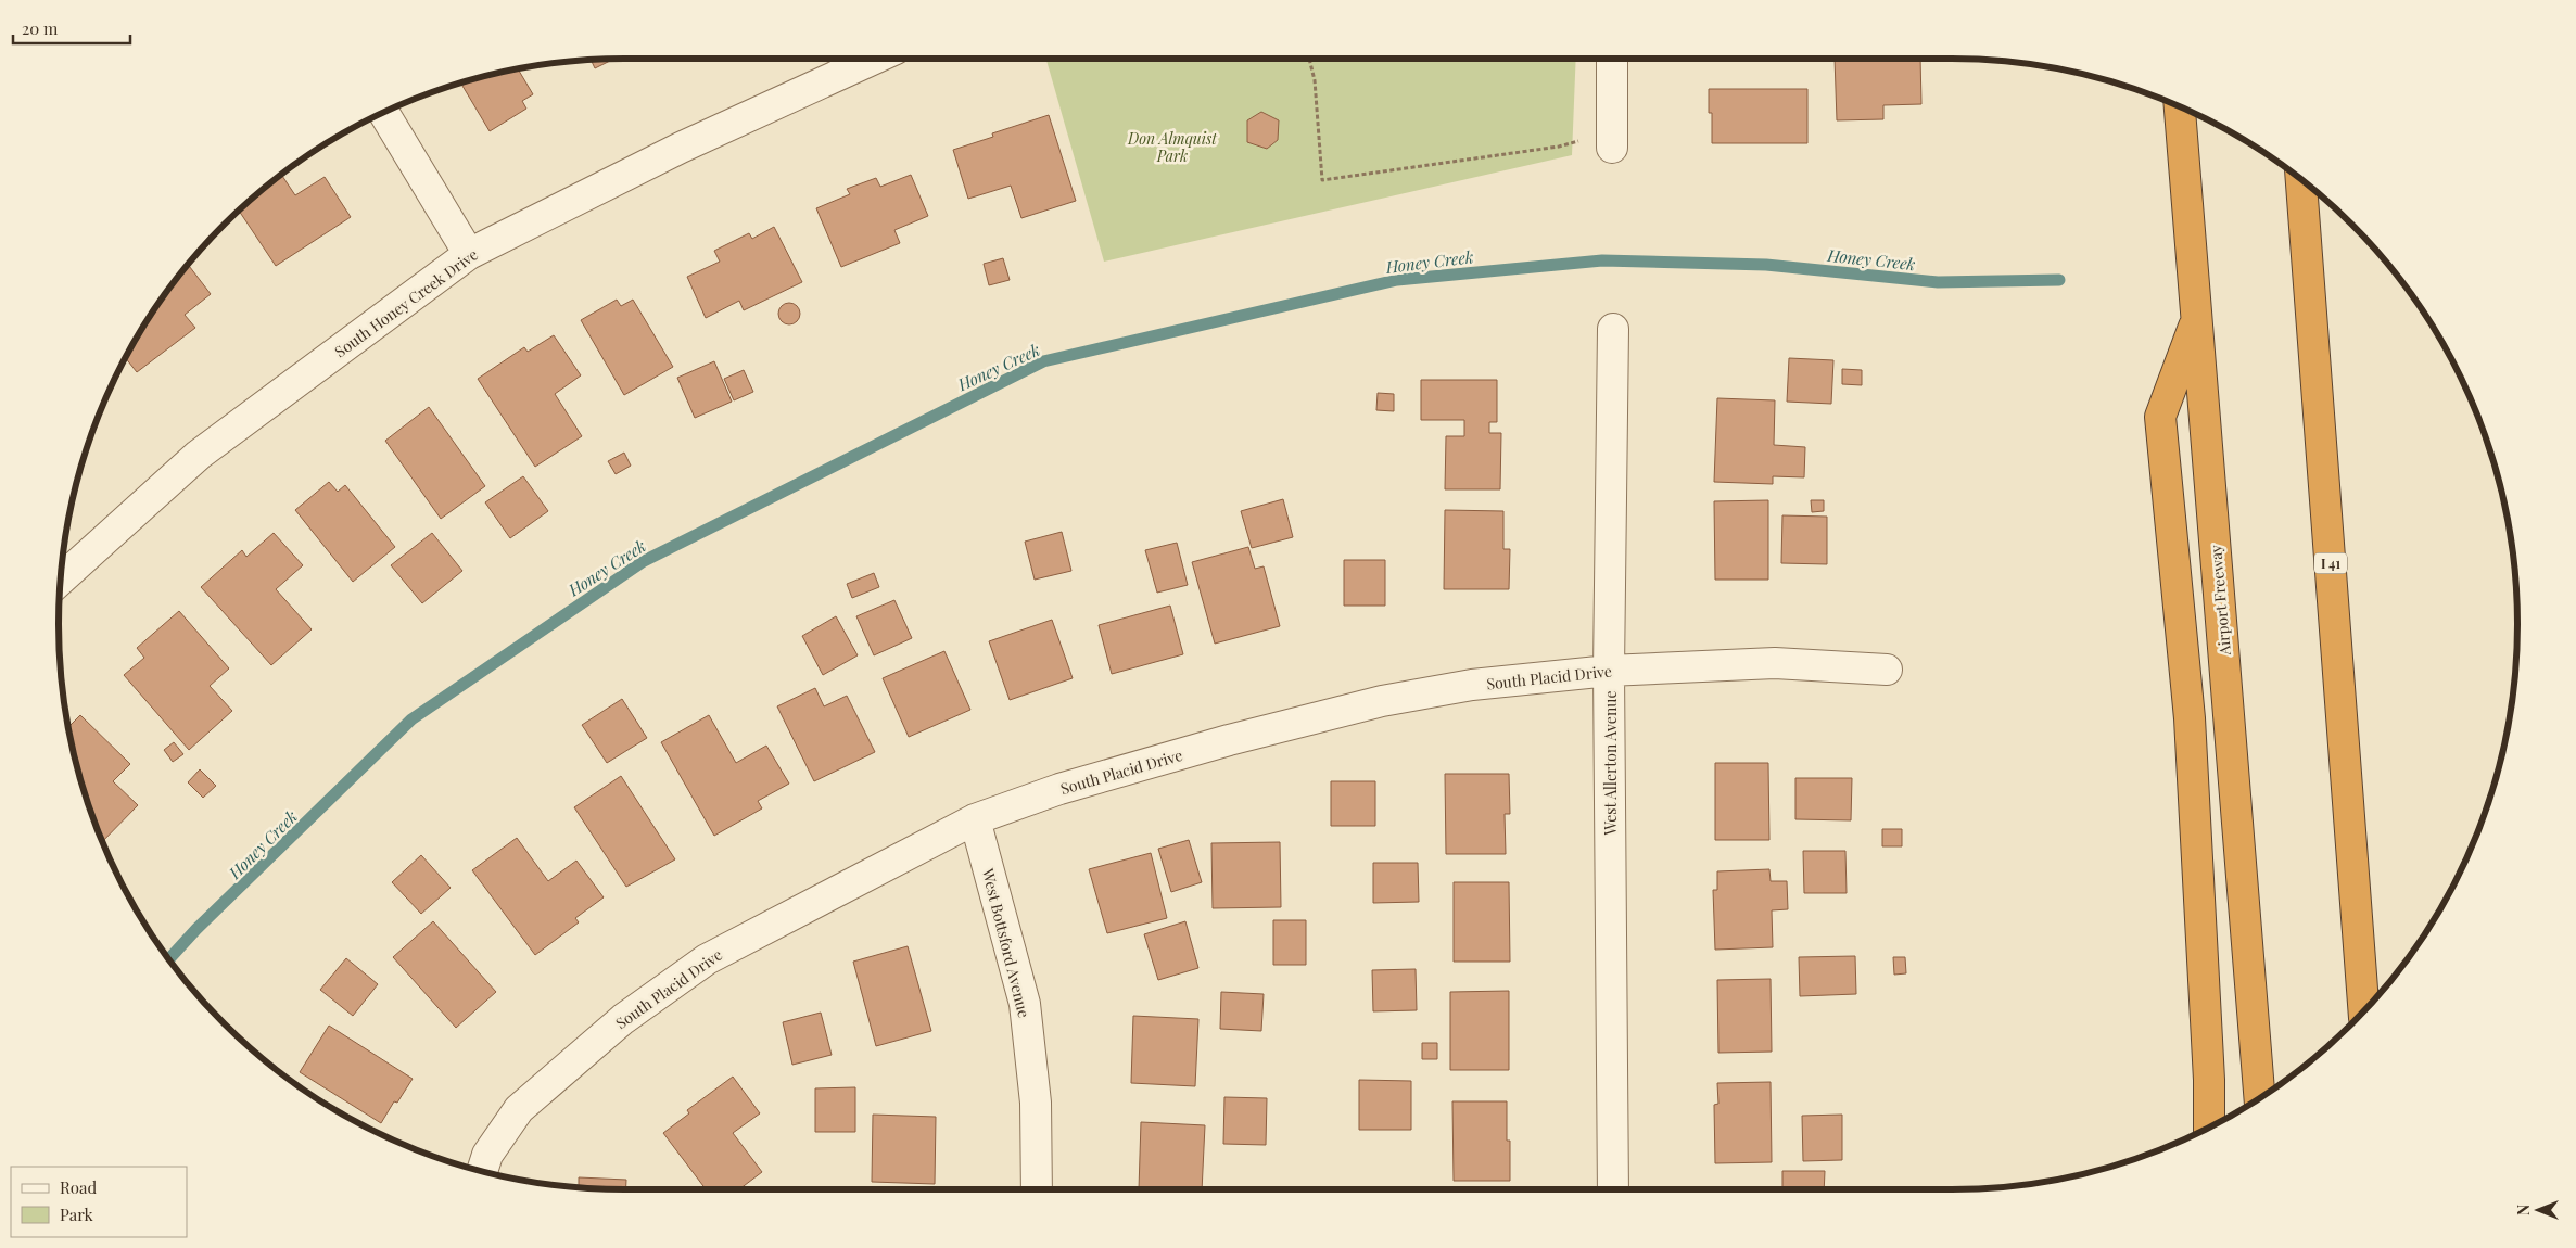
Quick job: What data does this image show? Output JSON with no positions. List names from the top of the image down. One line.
{"streets":{"highway":["I 41","Airport Freeway"],"street":["South Honey Creek Drive","South Placid Drive","West Allerton Avenue","West Bottsford Avenue"]},"crossings":[["South Placid Drive","West Allerton Avenue"],["South Placid Drive","West Bottsford Avenue"]],"water":["Honey Creek"],"parks":["Don Almquist Park"],"legend":["Road","Park"],"scale_bar":"20 m","north":"left"}
